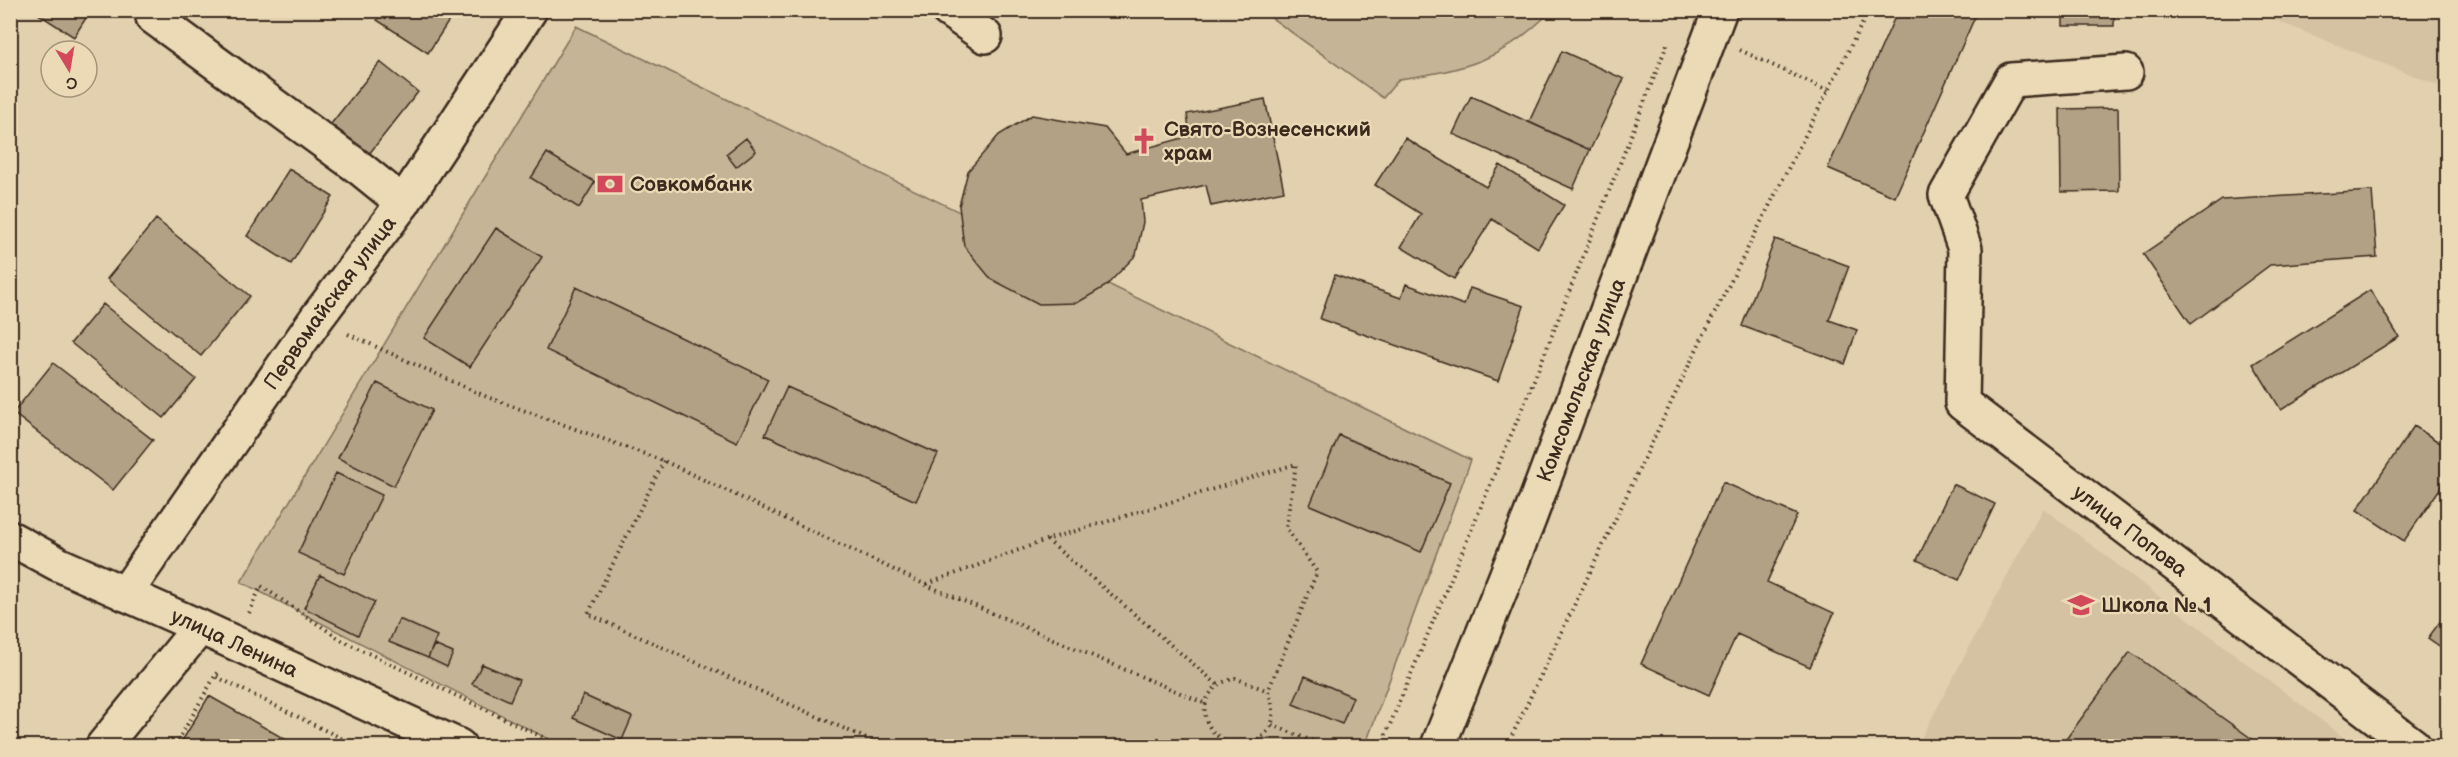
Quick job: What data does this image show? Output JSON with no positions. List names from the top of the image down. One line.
{"streets":{"street":["Первомайская улица","Комсомольская улица","улица Попова","улица Ленина"]},"crossings":[["Первомайская улица","улица Ленина"]],"places":{"church":["Свято-Вознесенский храм"],"bank":["Совкомбанк"],"school or university":["Школа № 1"]},"north":"bottom"}
